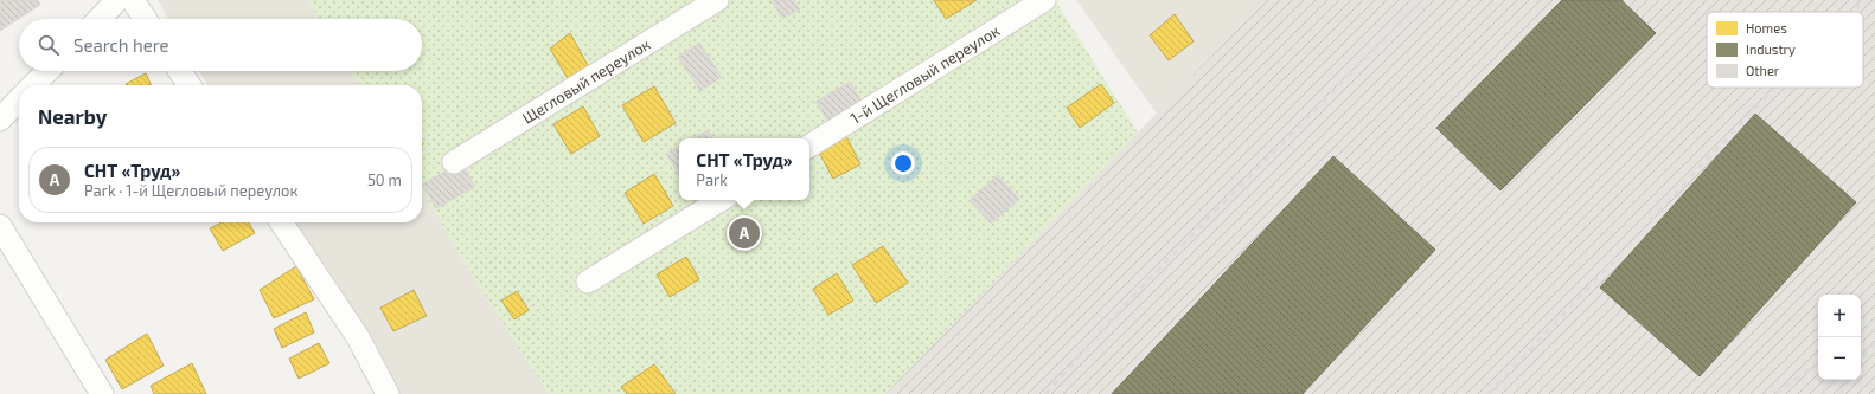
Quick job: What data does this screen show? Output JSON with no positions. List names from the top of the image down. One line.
{"streets":{"street":["1-й Щегловый переулок","Щегловый переулок"]},"legend":["Homes","Industry","Other"],"page":{"search":"Search here","heading":"Nearby","popup":["СНТ «Труд»","Park"],"list":[{"mark":"A","name":"СНТ «Труд»","note":"Park · 1-й Щегловый переулок","value":"50 m"}],"pins":"A","map_buttons":["+","−"]}}
